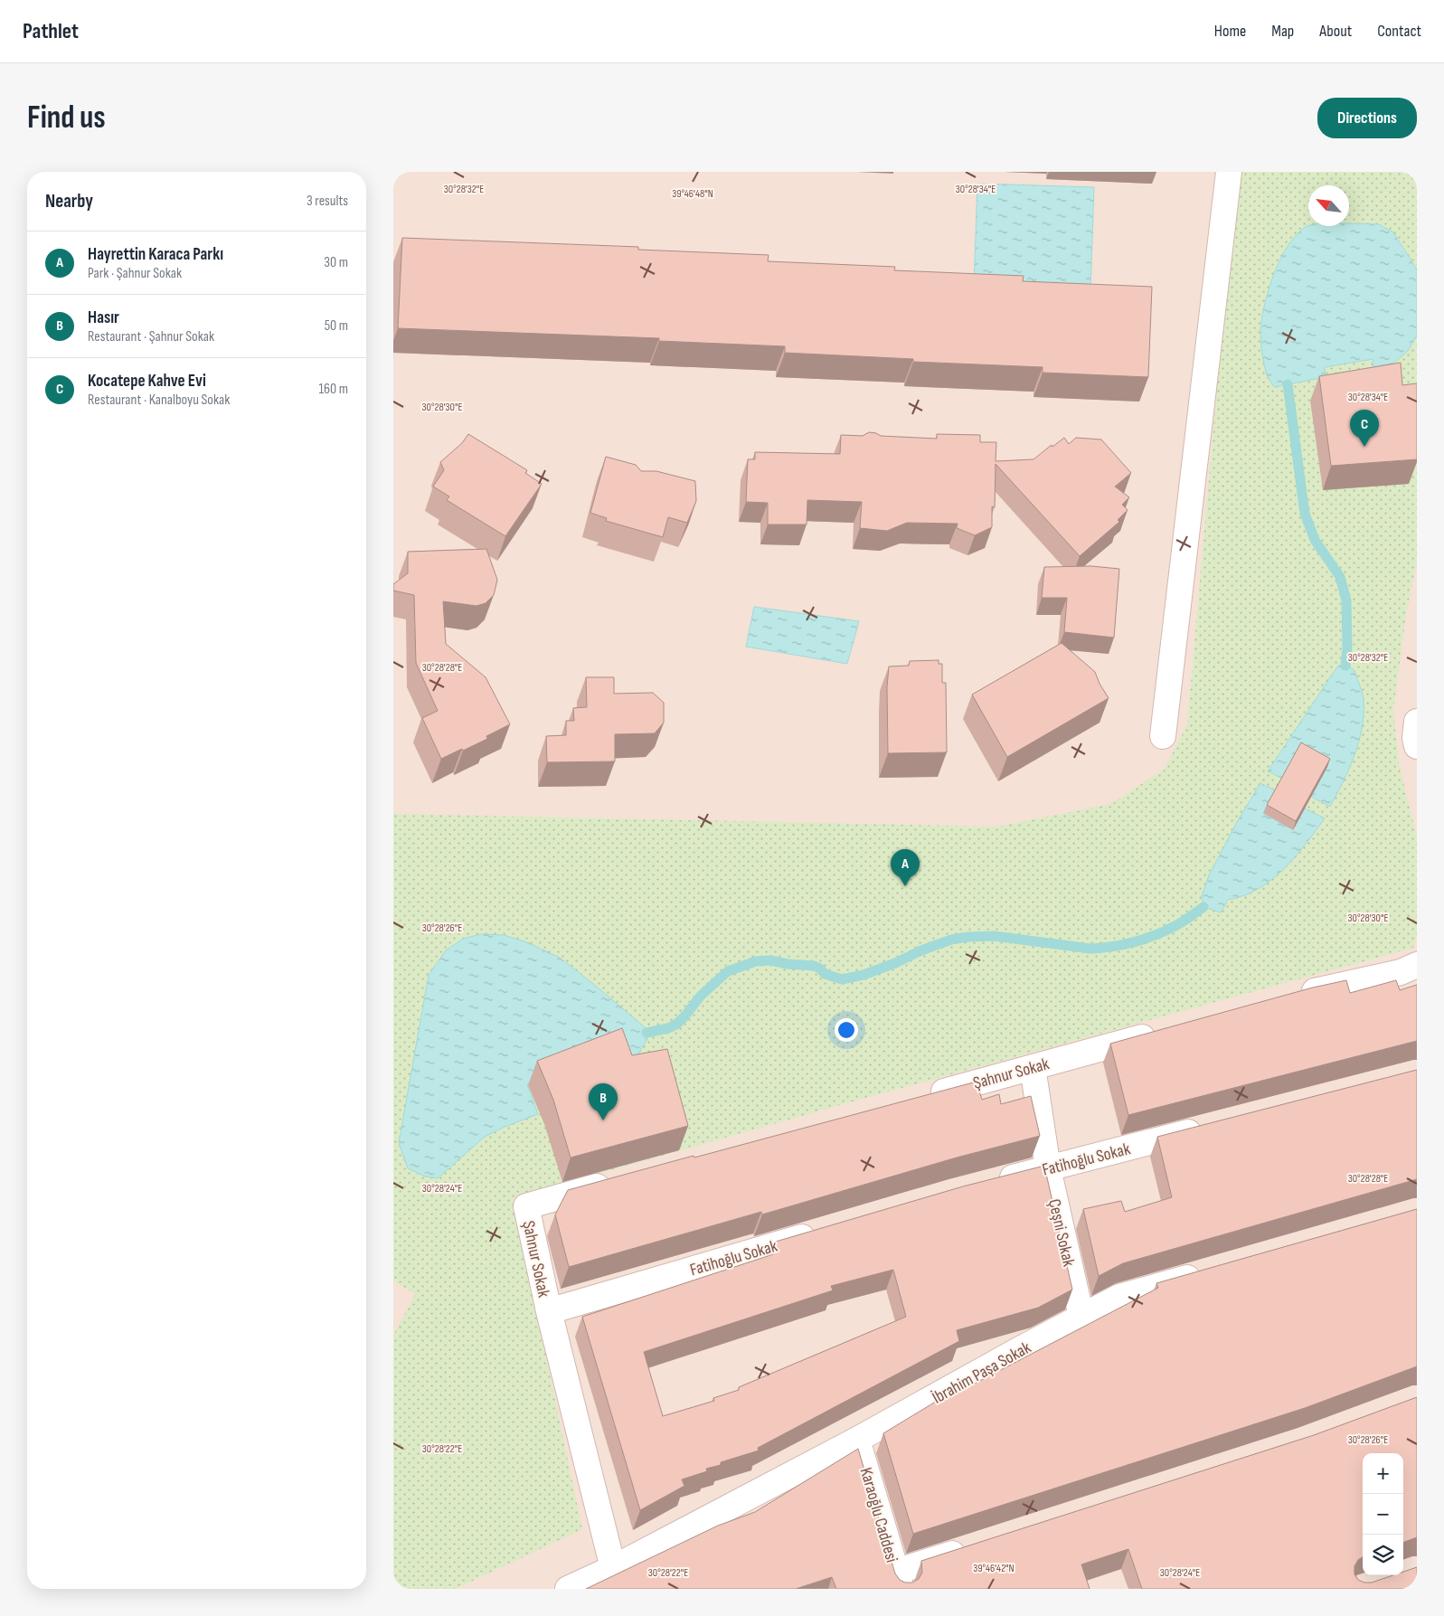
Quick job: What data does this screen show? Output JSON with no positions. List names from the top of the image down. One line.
{"streets":{"street":["Şahnur Sokak","Fatihoğlu Sokak","Çeşni Sokak","İbrahim Paşa Sokak","Karaoğlu Caddesi"]},"crossings":[["Şahnur Sokak","Fatihoğlu Sokak"],["Şahnur Sokak","Çeşni Sokak"],["Fatihoğlu Sokak","Çeşni Sokak"],["Çeşni Sokak","İbrahim Paşa Sokak"],["İbrahim Paşa Sokak","Karaoğlu Caddesi"]],"north":"top left","page":{"header":"Pathlet","nav":["Home","Map","About","Contact"],"buttons":"Directions","title":"Find us","heading":["Nearby","3 results"],"list":[{"mark":"A","name":"Hayrettin Karaca Parkı","note":"Park · Şahnur Sokak","value":"30 m"},{"mark":"B","name":"Hasır","note":"Restaurant · Şahnur Sokak","value":"50 m"},{"mark":"C","name":"Kocatepe Kahve Evi","note":"Restaurant · Kanalboyu Sokak","value":"160 m"}],"pins":["C","A","B"],"map_buttons":["+","−"]},"coordinates":["30°28'32\"E","30°28'34\"E","39°46'48\"N","30°28'30\"E","30°28'28\"E","30°28'26\"E","30°28'24\"E","30°28'22\"E","39°46'42\"N"]}
